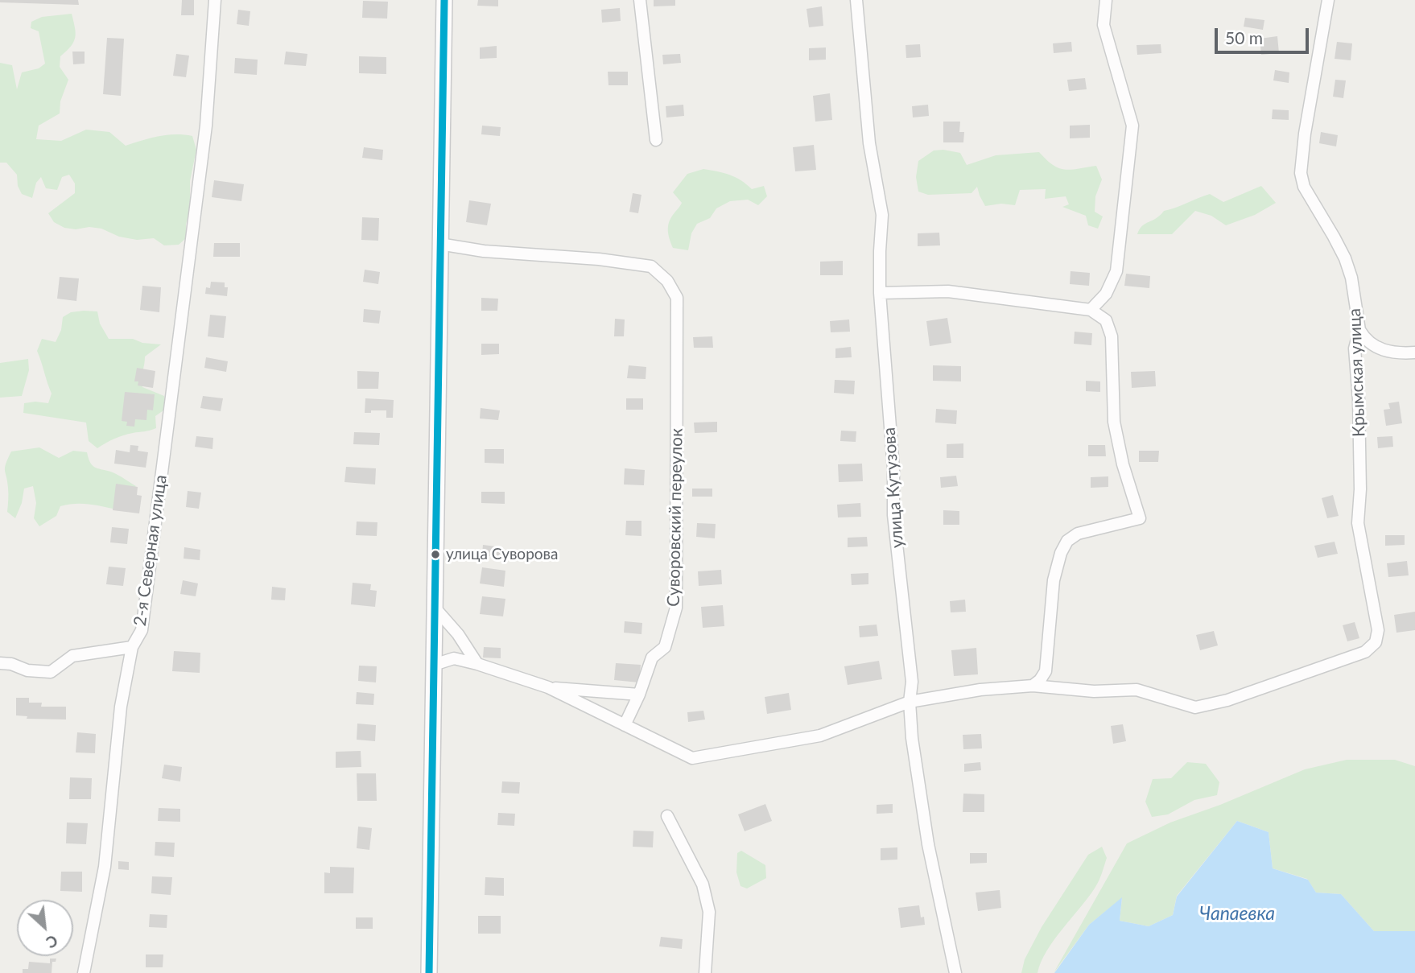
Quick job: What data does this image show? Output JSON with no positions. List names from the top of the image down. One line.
{"streets":{"street":["Крымская улица","улица Кутузова","Суворовский переулок","2-я Северная улица"]},"water":["Чапаевка"],"places":["улица Суворова"],"scale_bar":"50 m","north":"bottom right"}
